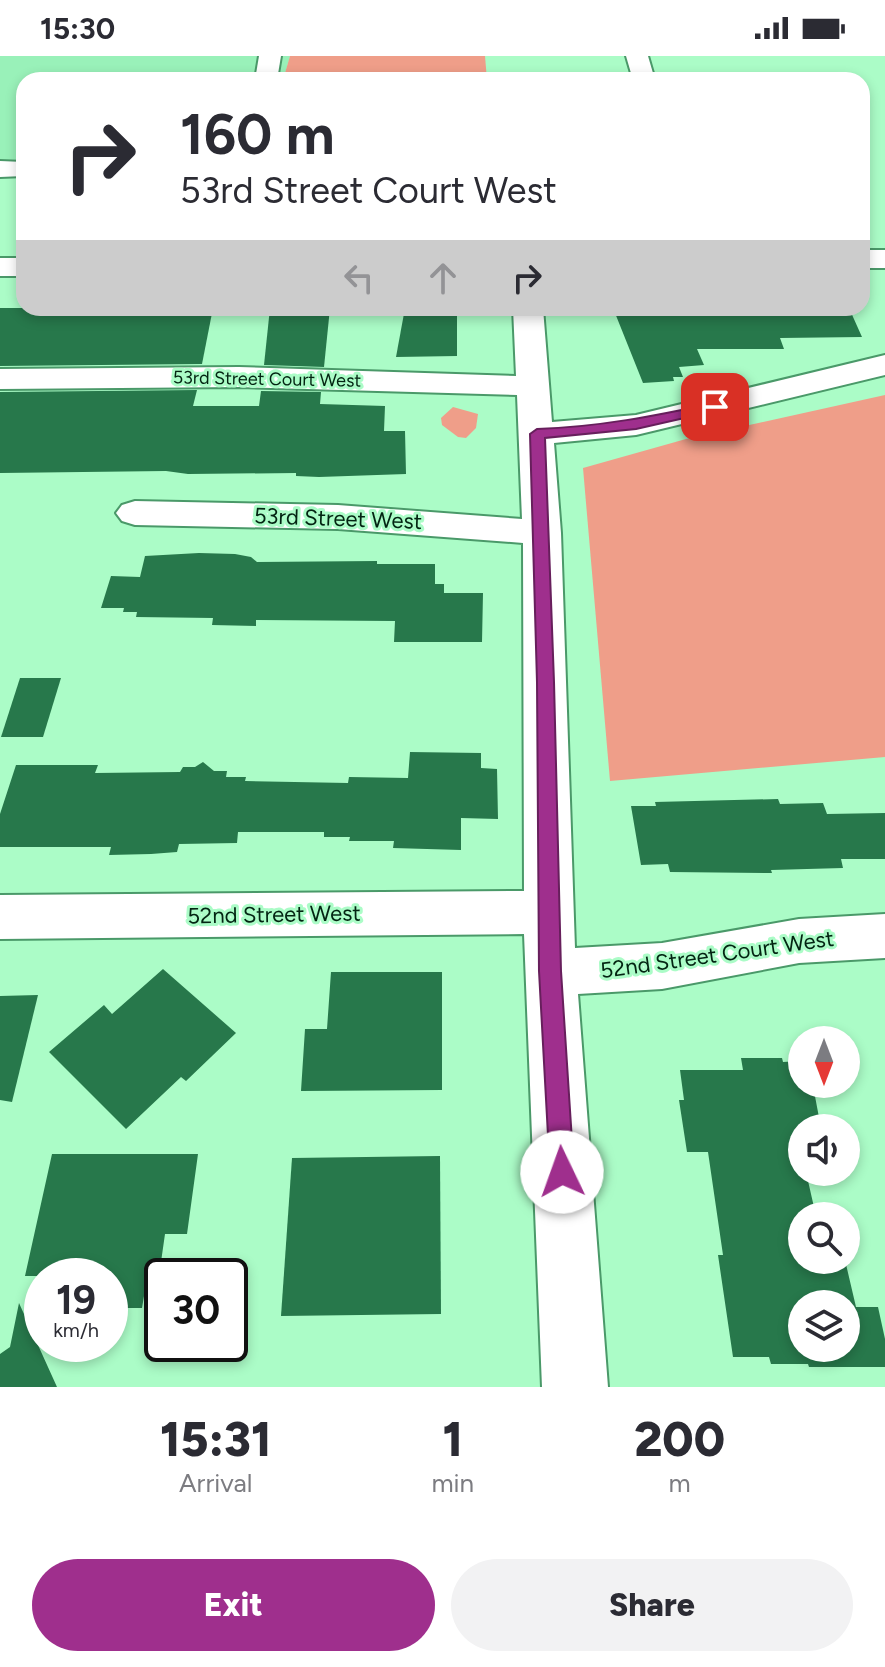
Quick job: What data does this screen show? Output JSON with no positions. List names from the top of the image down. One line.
{"streets":{"street":["53rd Street Court West","53rd Street West","52nd Street West","52nd Street Court West"]},"north":"bottom","page":{"status":"15:30","turn":["160 m","53rd Street Court West"],"speed":"19 km/h","limit":"30","eta":["15:31","Arrival","1","min","200","m"],"buttons":["Exit","Share"]}}
